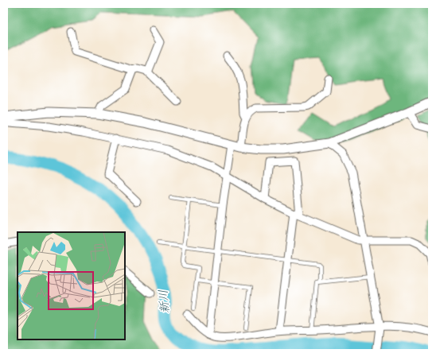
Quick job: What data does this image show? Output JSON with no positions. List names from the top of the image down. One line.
{"water":["新川"]}
